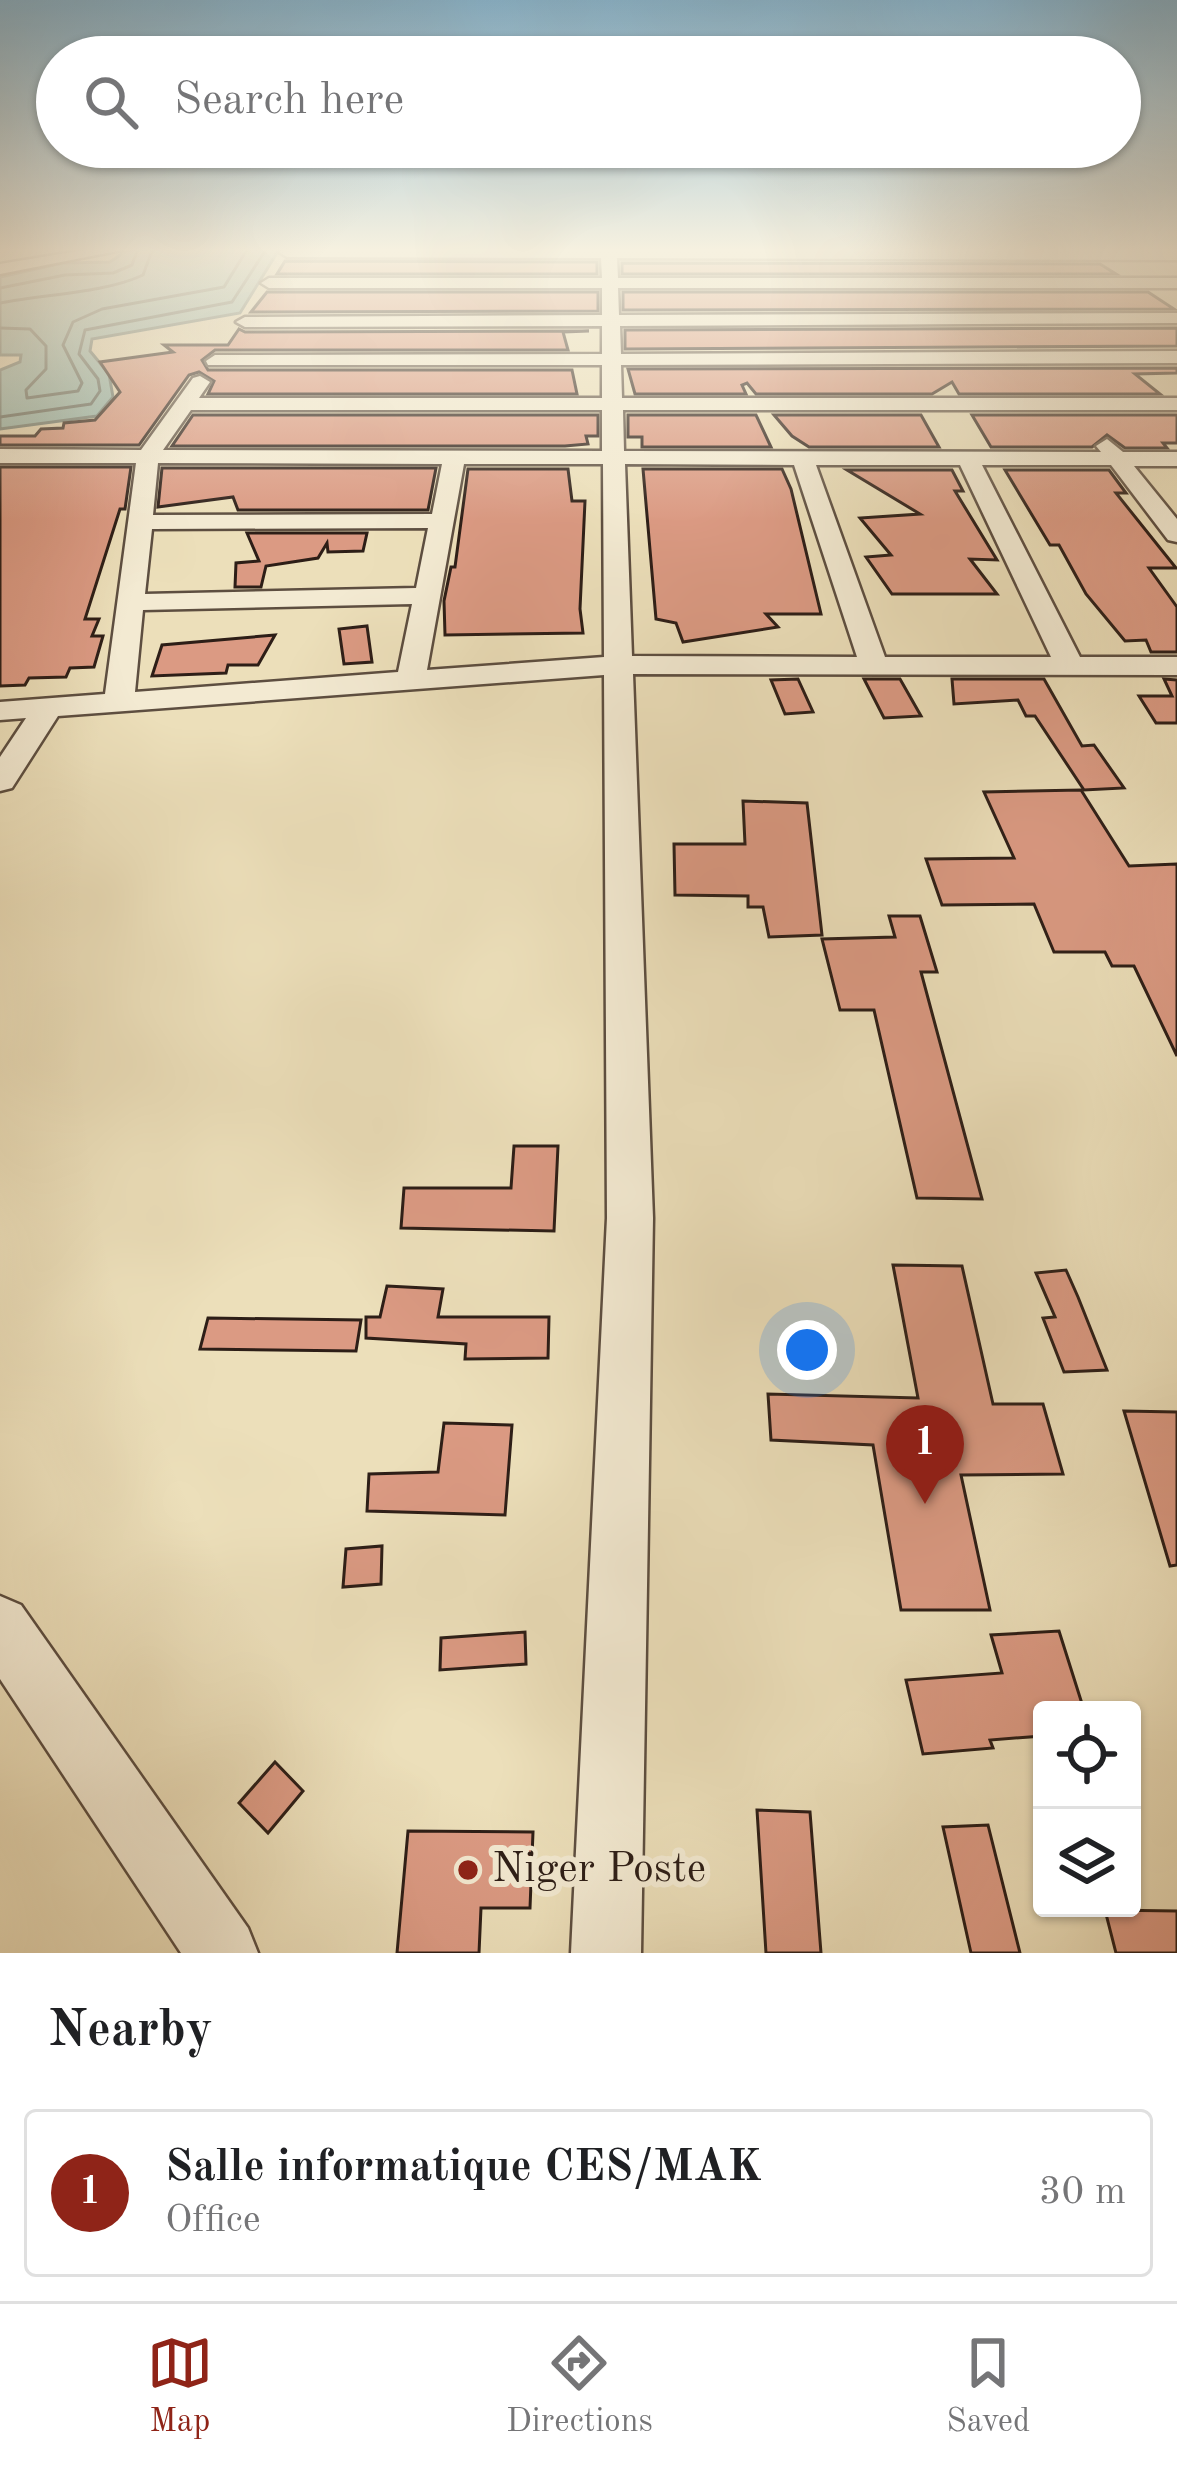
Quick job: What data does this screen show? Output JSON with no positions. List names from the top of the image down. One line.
{"places":["Niger Poste"],"page":{"search":"Search here","pins":"1","heading":"Nearby","list":[{"mark":"1","name":"Salle informatique CES/MAK","note":"Office","value":"30 m"}],"nav":["Map","Directions","Saved"]}}
